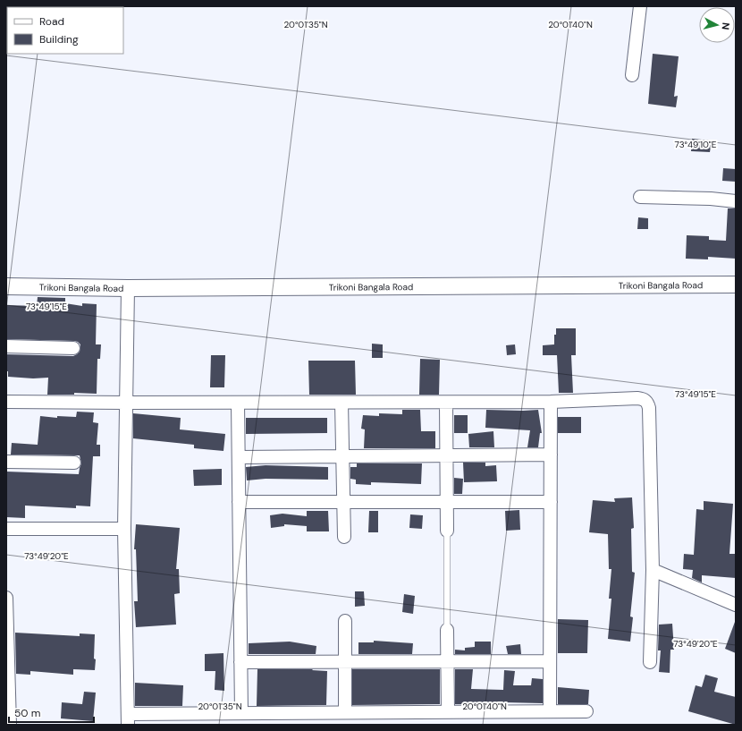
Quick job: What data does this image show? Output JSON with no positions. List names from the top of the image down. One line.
{"streets":{"street":["Trikoni Bangala Road"]},"legend":["Road","Building"],"scale_bar":"50 m","north":"right","coordinates":["20°01'35\"N","20°01'40\"N","73°49'10\"E","73°49'15\"E","73°49'20\"E"]}
